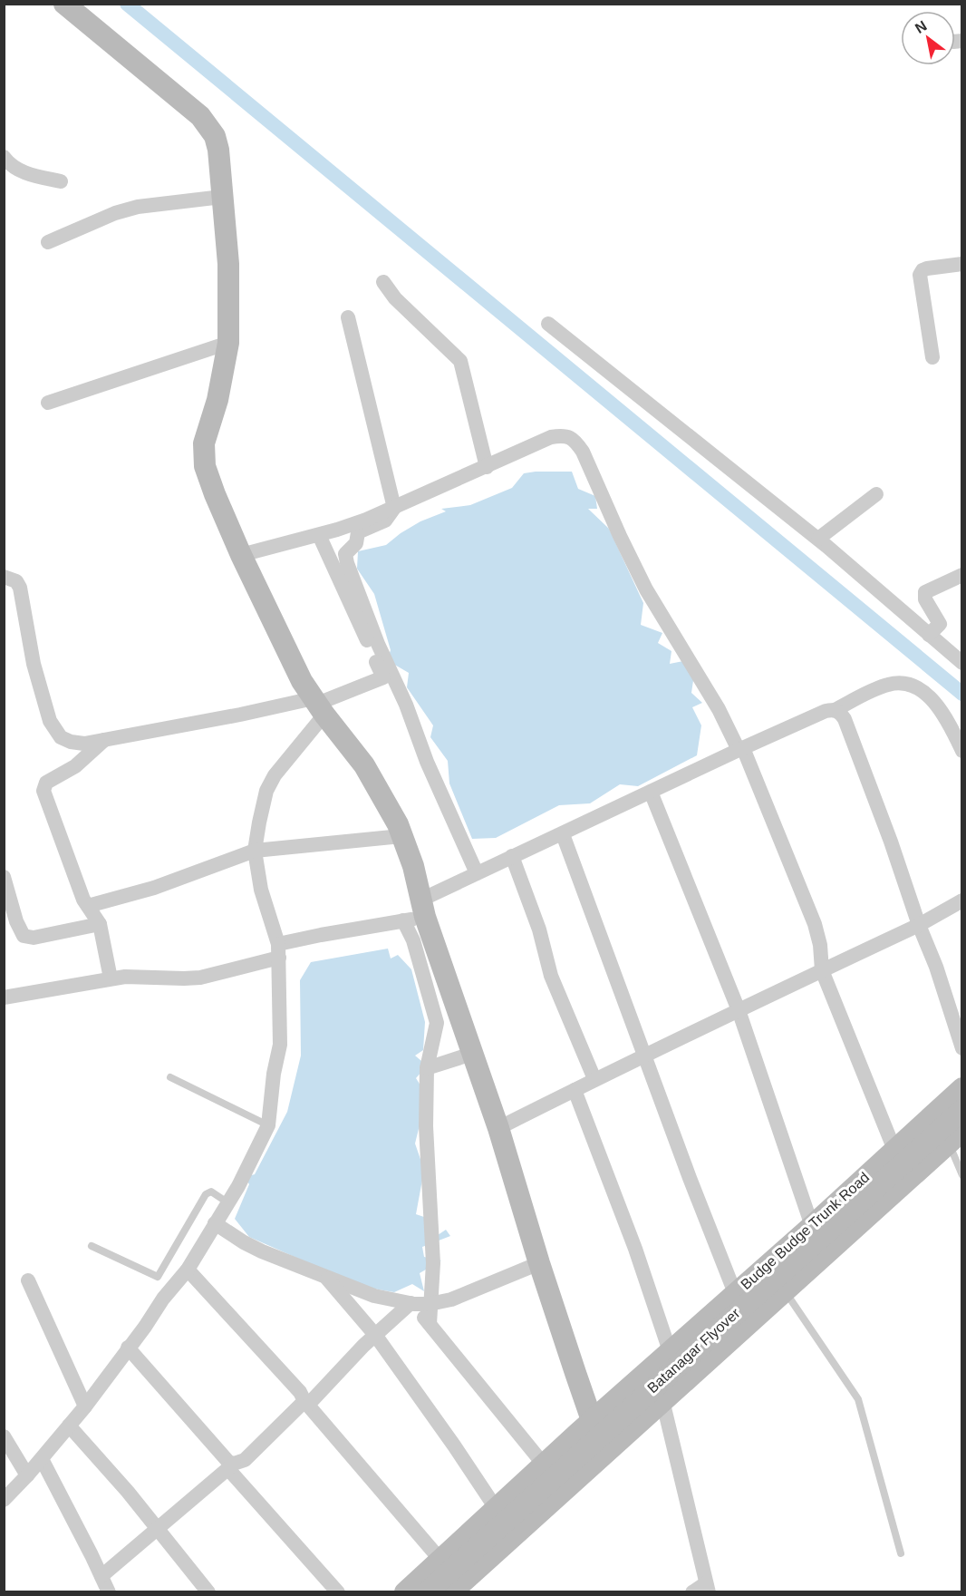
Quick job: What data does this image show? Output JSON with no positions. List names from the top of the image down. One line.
{"streets":{"street":["Budge Budge Trunk Road","Batanagar Flyover"]},"north":"top left"}
